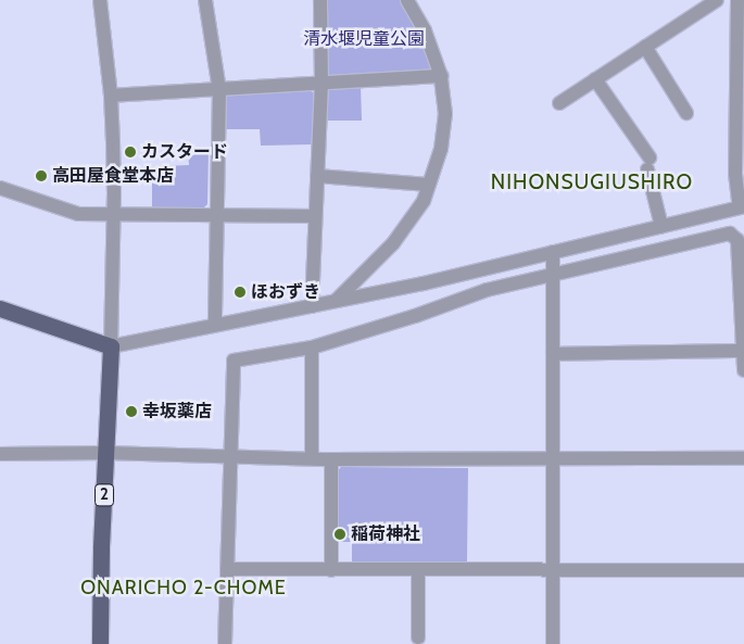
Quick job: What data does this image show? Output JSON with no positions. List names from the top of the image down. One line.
{"streets":{"main road":["2"]},"districts":["NIHONSUGIUSHIRO","ONARICHO 2-CHOME"],"parks":["清水堰児童公園"],"places":["カスタード","高田屋食堂本店","ほおずき","幸坂薬店","稲荷神社"]}
